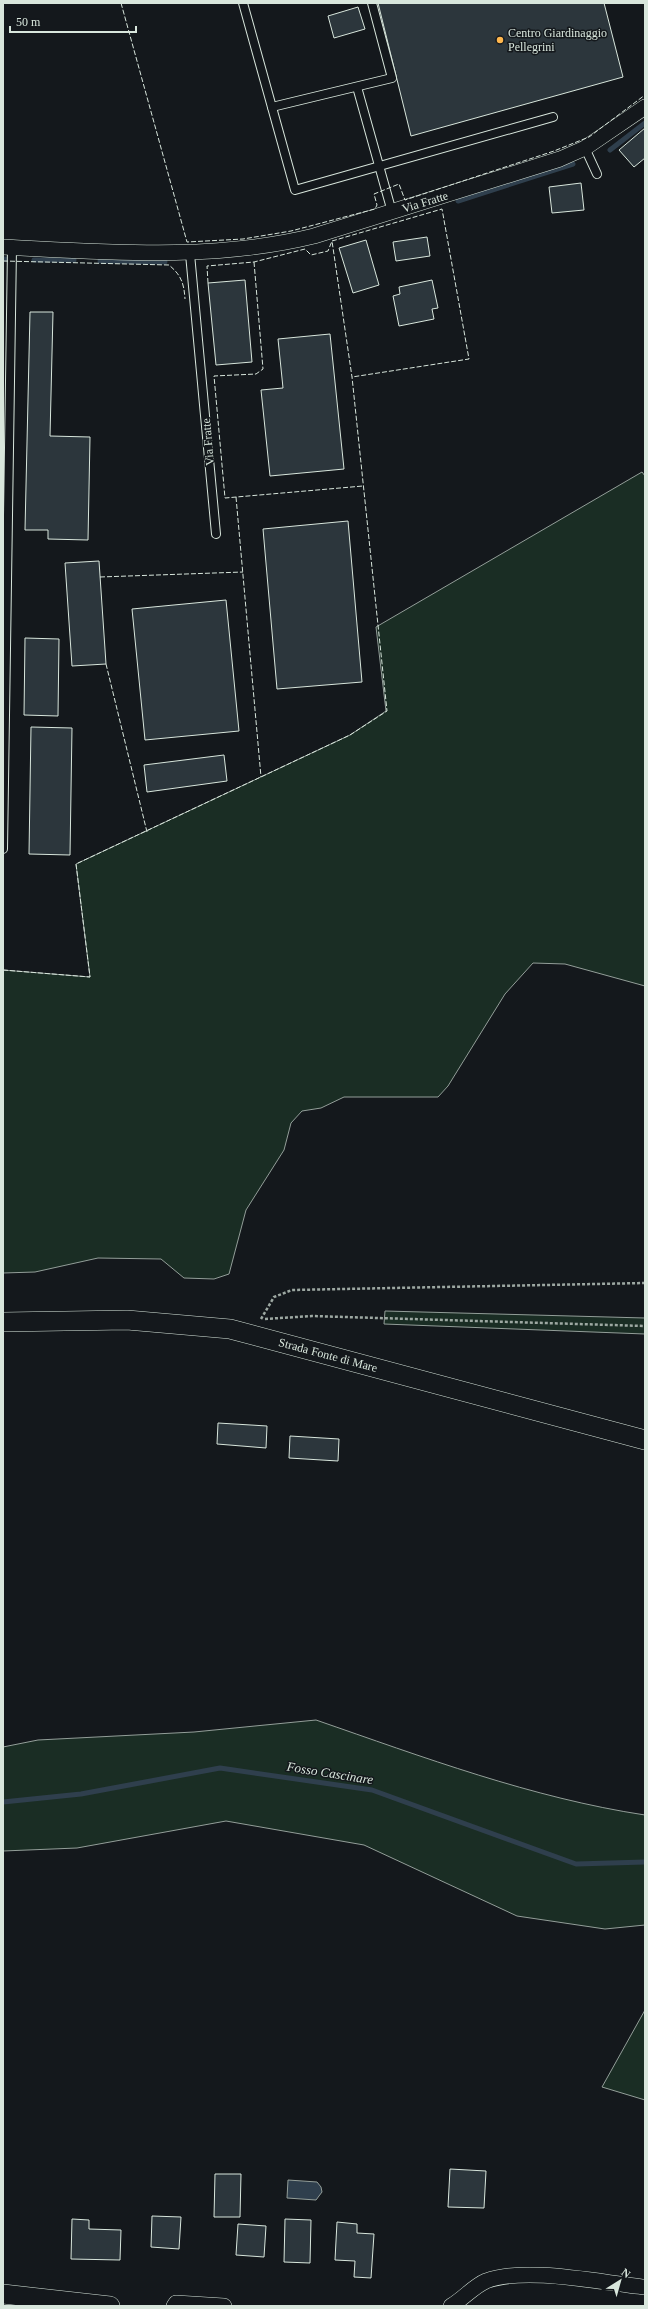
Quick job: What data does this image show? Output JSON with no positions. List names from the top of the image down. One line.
{"streets":{"street":["Via Fratte","Strada Fonte di Mare"]},"water":["Fosso Cascinare"],"places":["Centro Giardinaggio Pellegrini"],"scale_bar":"50 m","north":"top right"}
